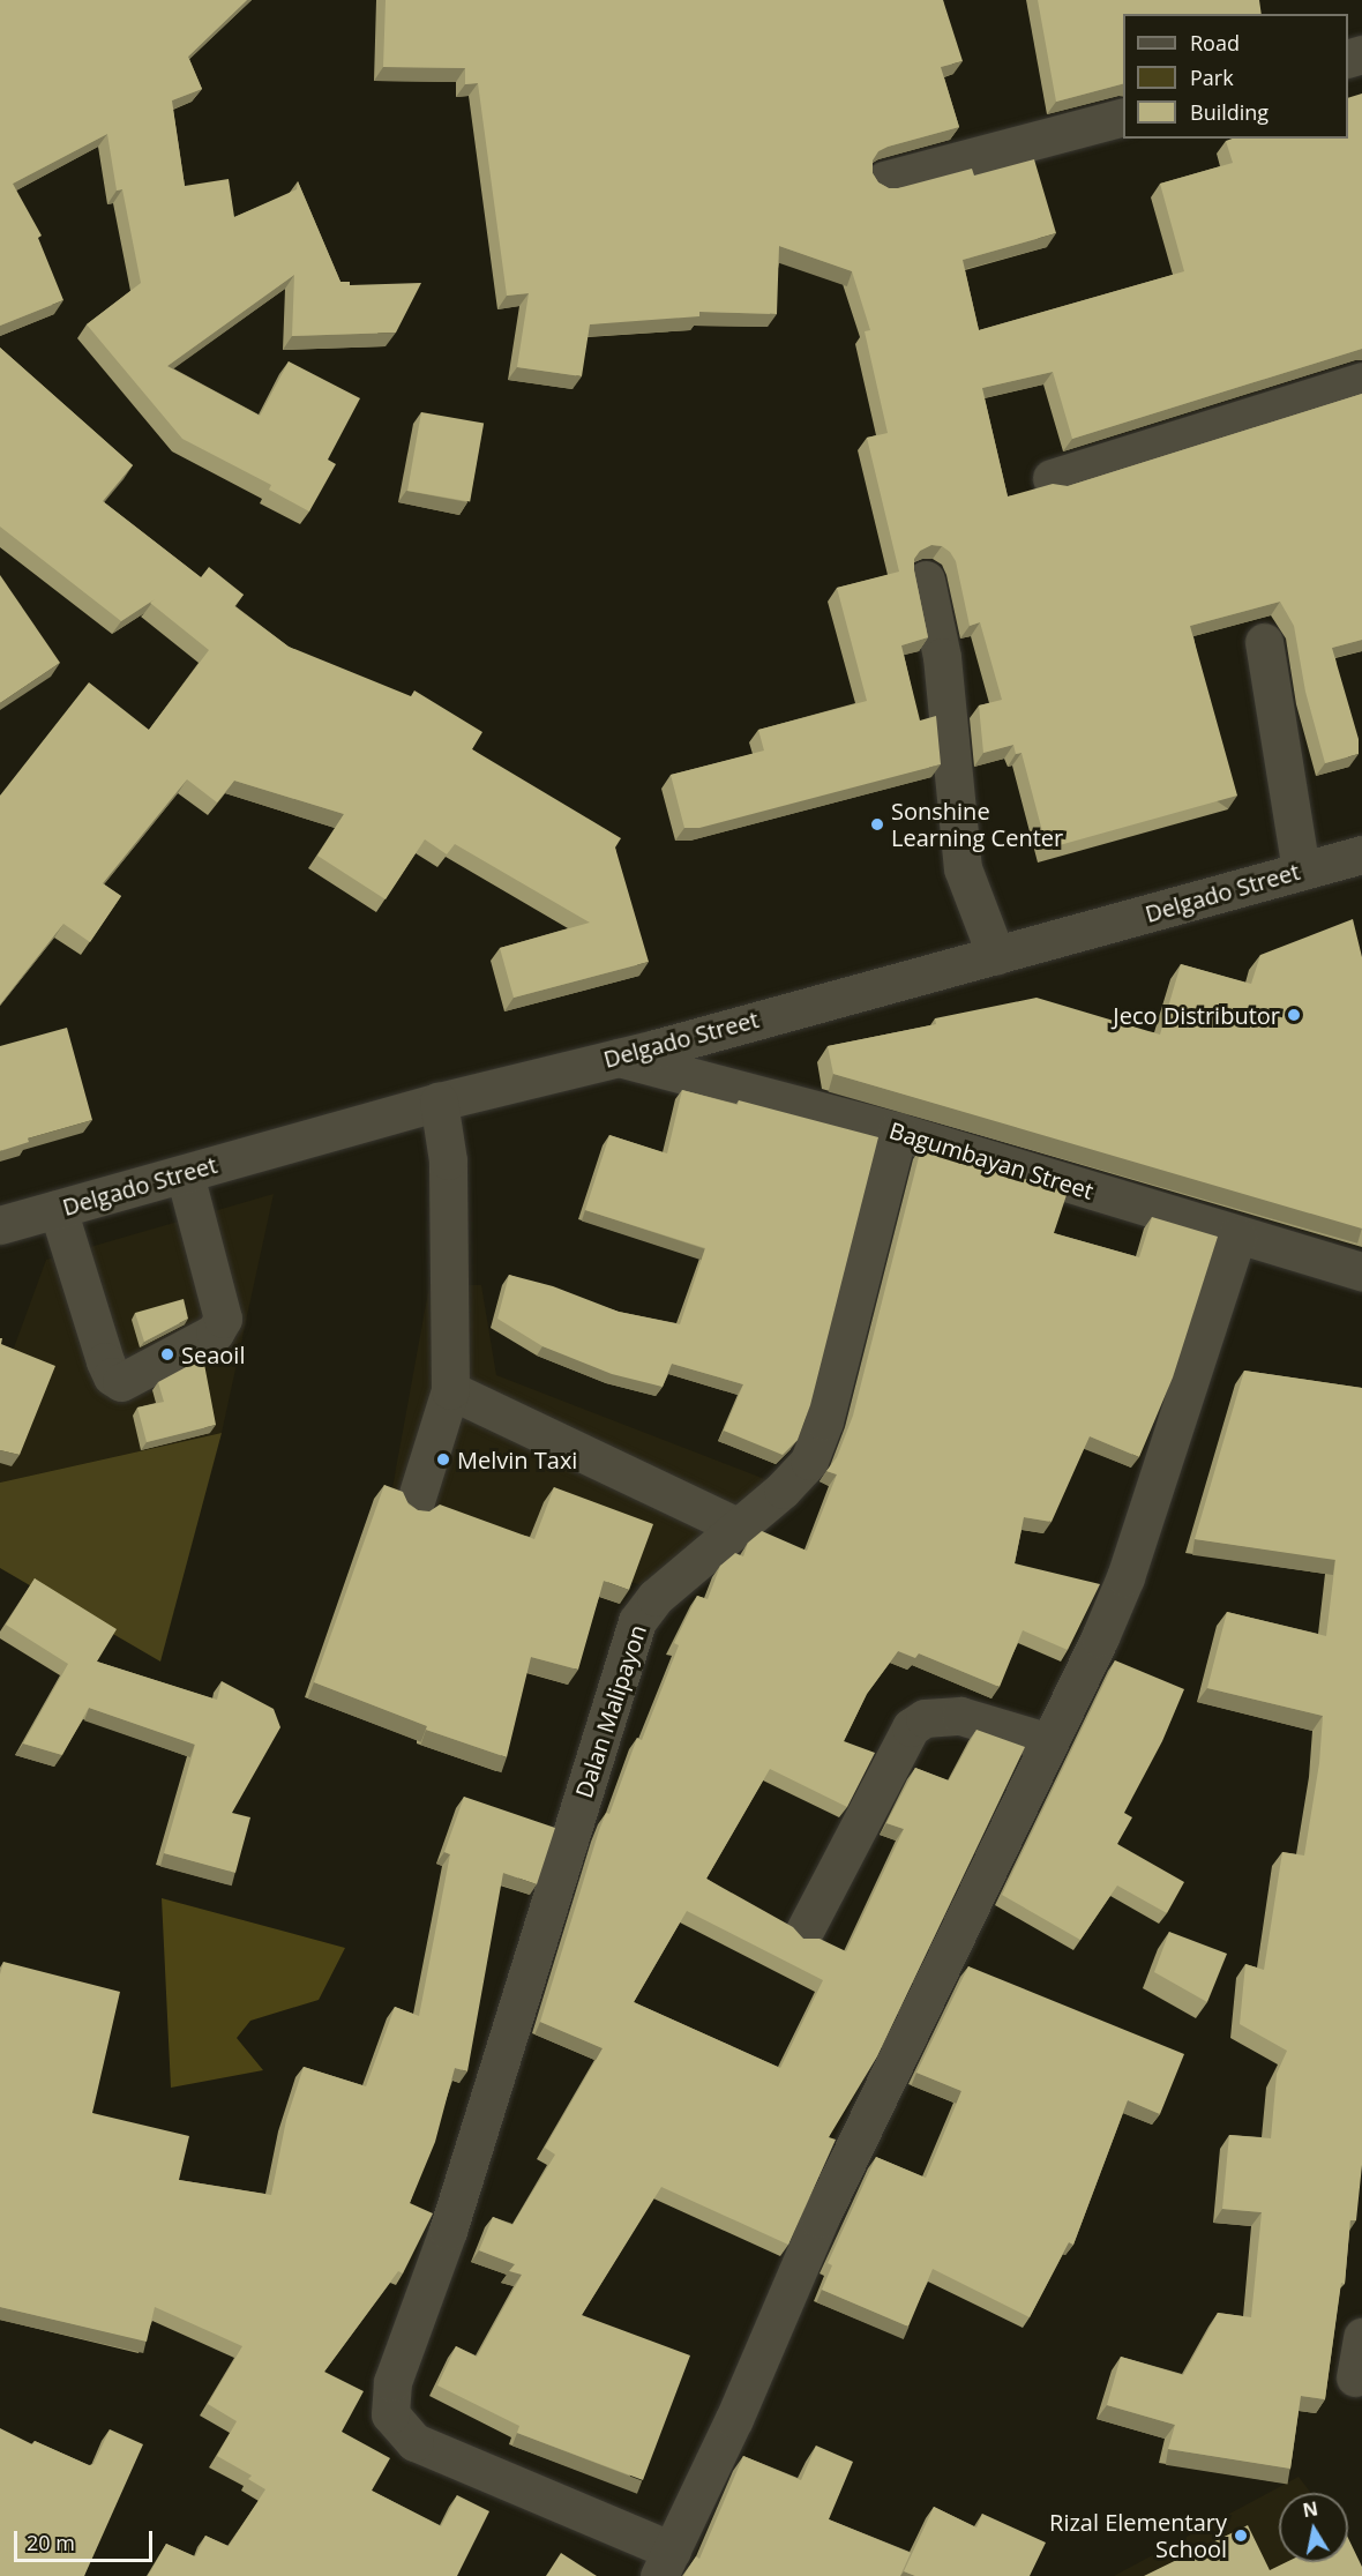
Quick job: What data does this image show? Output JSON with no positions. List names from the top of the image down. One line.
{"streets":{"street":["Delgado Street","Bagumbayan Street","Dalan Malipayon"]},"crossings":[["Delgado Street","Bagumbayan Street"],["Bagumbayan Street","Dalan Malipayon"]],"places":["Sonshine Learning Center","Jeco Distributor","Seaoil","Melvin Taxi","Rizal Elementary School"],"legend":["Road","Park","Building"],"scale_bar":"20 m","north":"top"}
